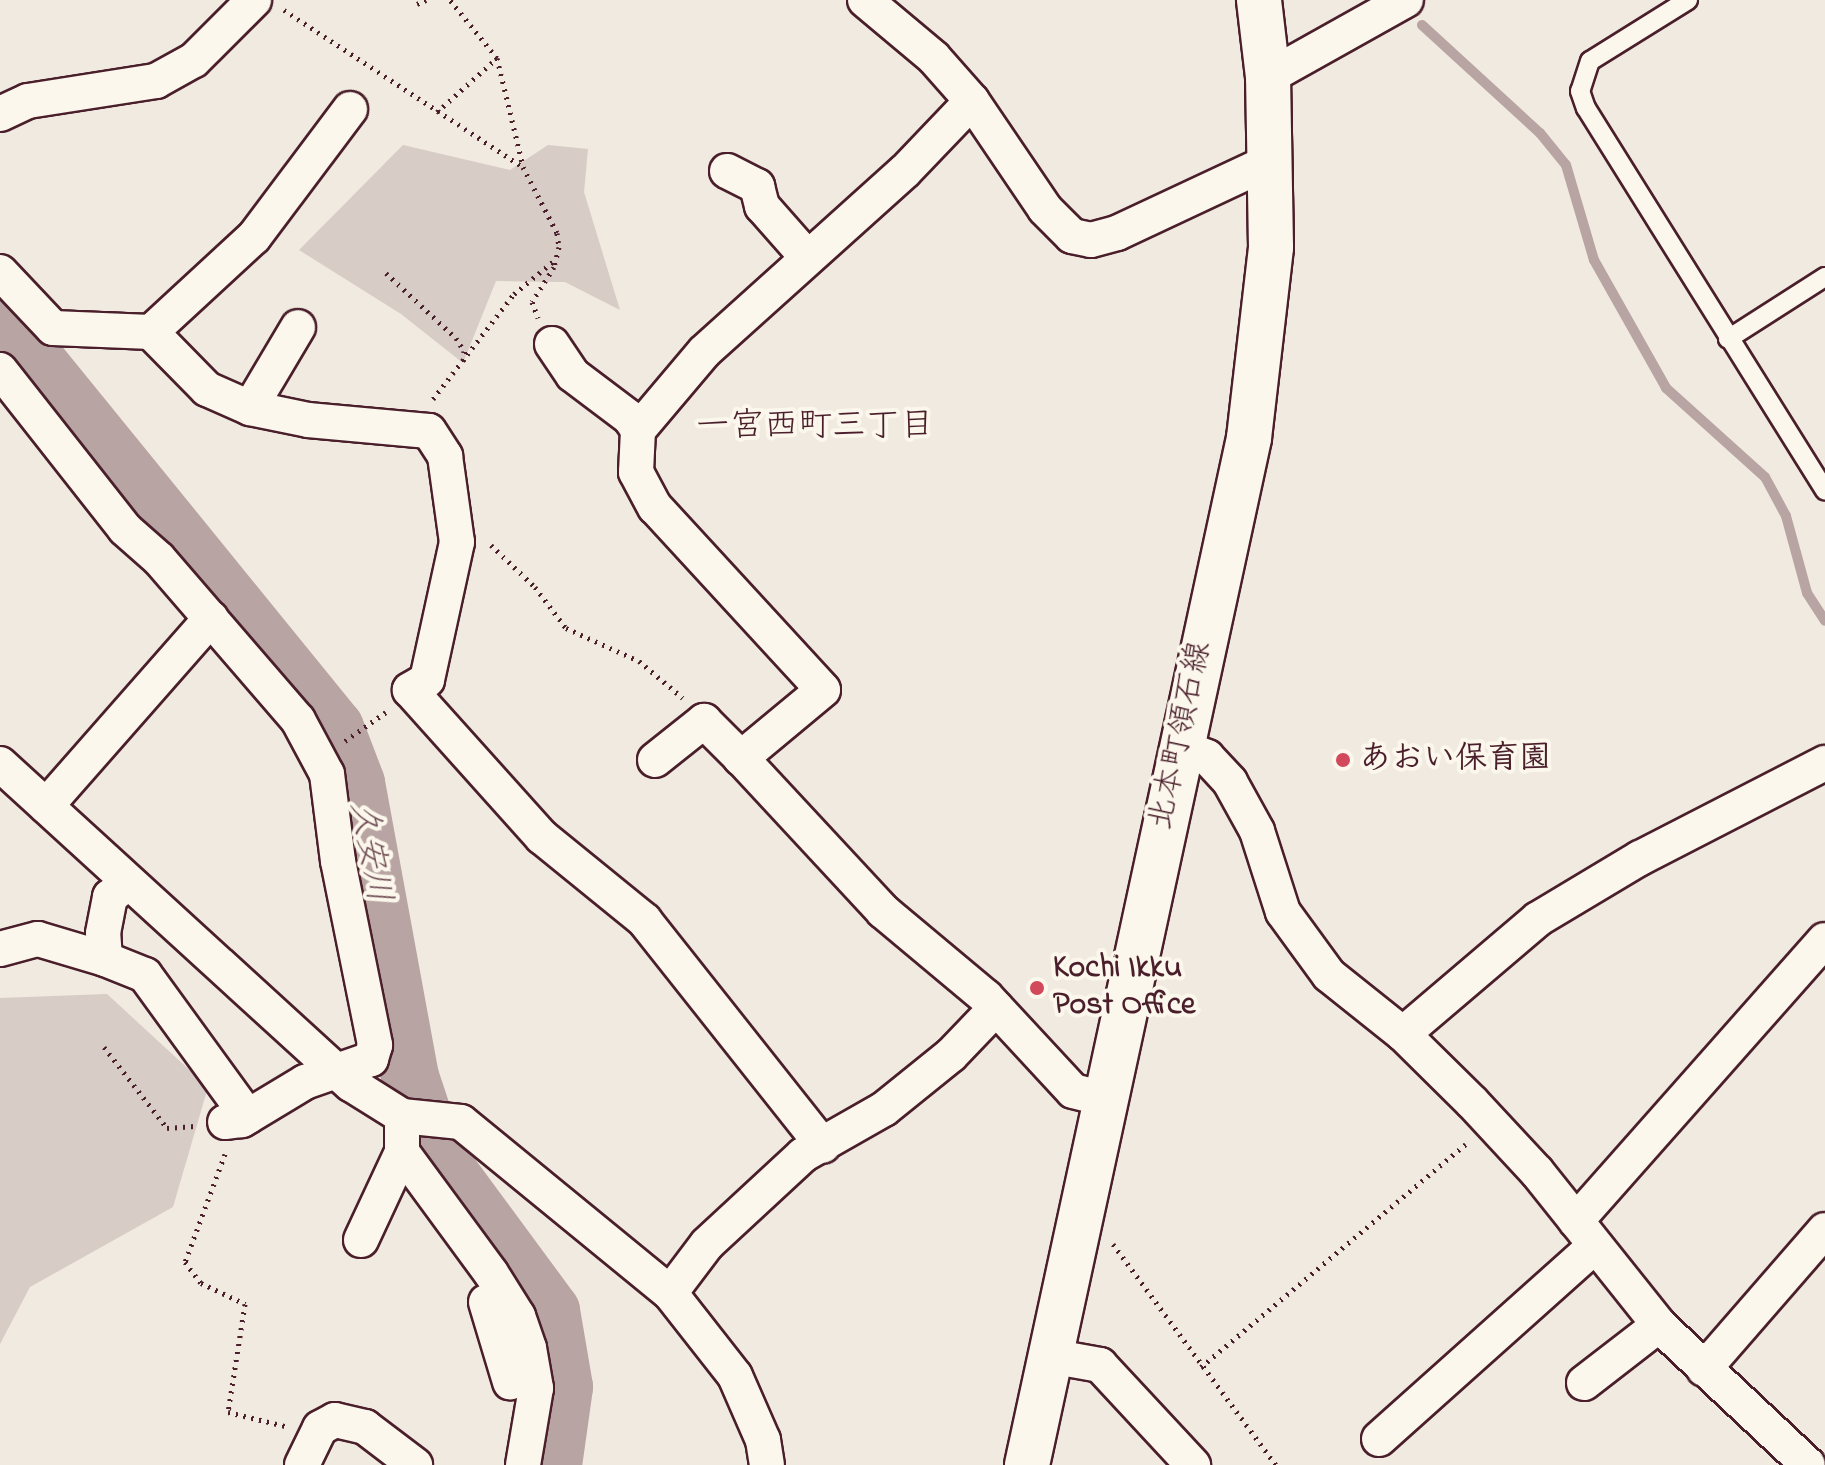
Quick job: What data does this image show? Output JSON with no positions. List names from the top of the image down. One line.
{"streets":{"main road":["北本町領石線"]},"districts":["一宮西町三丁目"],"water":["久安川"],"places":["あおい保育園","Kochi Ikku Post Office"]}
